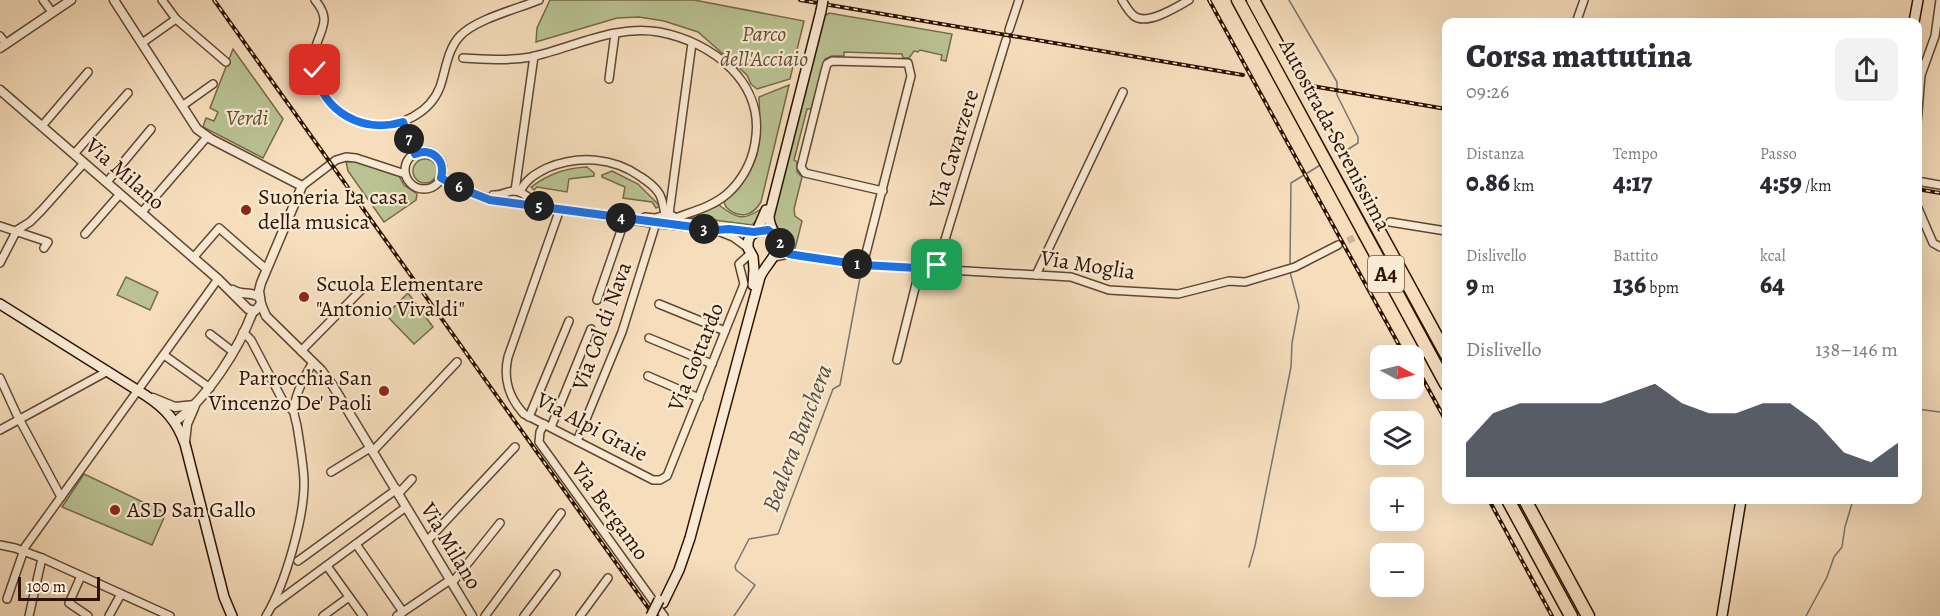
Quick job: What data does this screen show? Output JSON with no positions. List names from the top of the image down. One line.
{"streets":{"highway":["Autostrada Serenissima","A4"],"street":["Via Cavarzere","Via Milano","Via Moglia","Via Col di Nava","Via Gottardo","Via Alpi Graie","Via Bergamo"]},"crossings":[["Via Cavarzere","Via Moglia"],["Via Moglia","Via Gottardo"],["Via Col di Nava","Via Alpi Graie"],["Via Gottardo","Via Alpi Graie"],["Via Alpi Graie","Via Bergamo"]],"water":["Bealera Banchera"],"parks":["Parco dell'Acciaio","Verdi"],"places":["Suoneria La casa della musica","Scuola Elementare \"Antonio Vivaldi\"","Parrocchia San Vincenzo De' Paoli","ASD San Gallo"],"scale_bar":"100 m","north":"right","page":{"heading":["Corsa mattutina","09:26"],"stats":[["Distanza","0.86 km"],["Tempo","4:17"],["Passo","4:59 /km"],["Dislivello","9 m"],["Battito","136 bpm"],["kcal","64"]],"pins":["7","6","5","4","3","2","1"],"chart":["Dislivello","138–146 m"],"map_buttons":["+","−"],"scale":"100 m"}}
